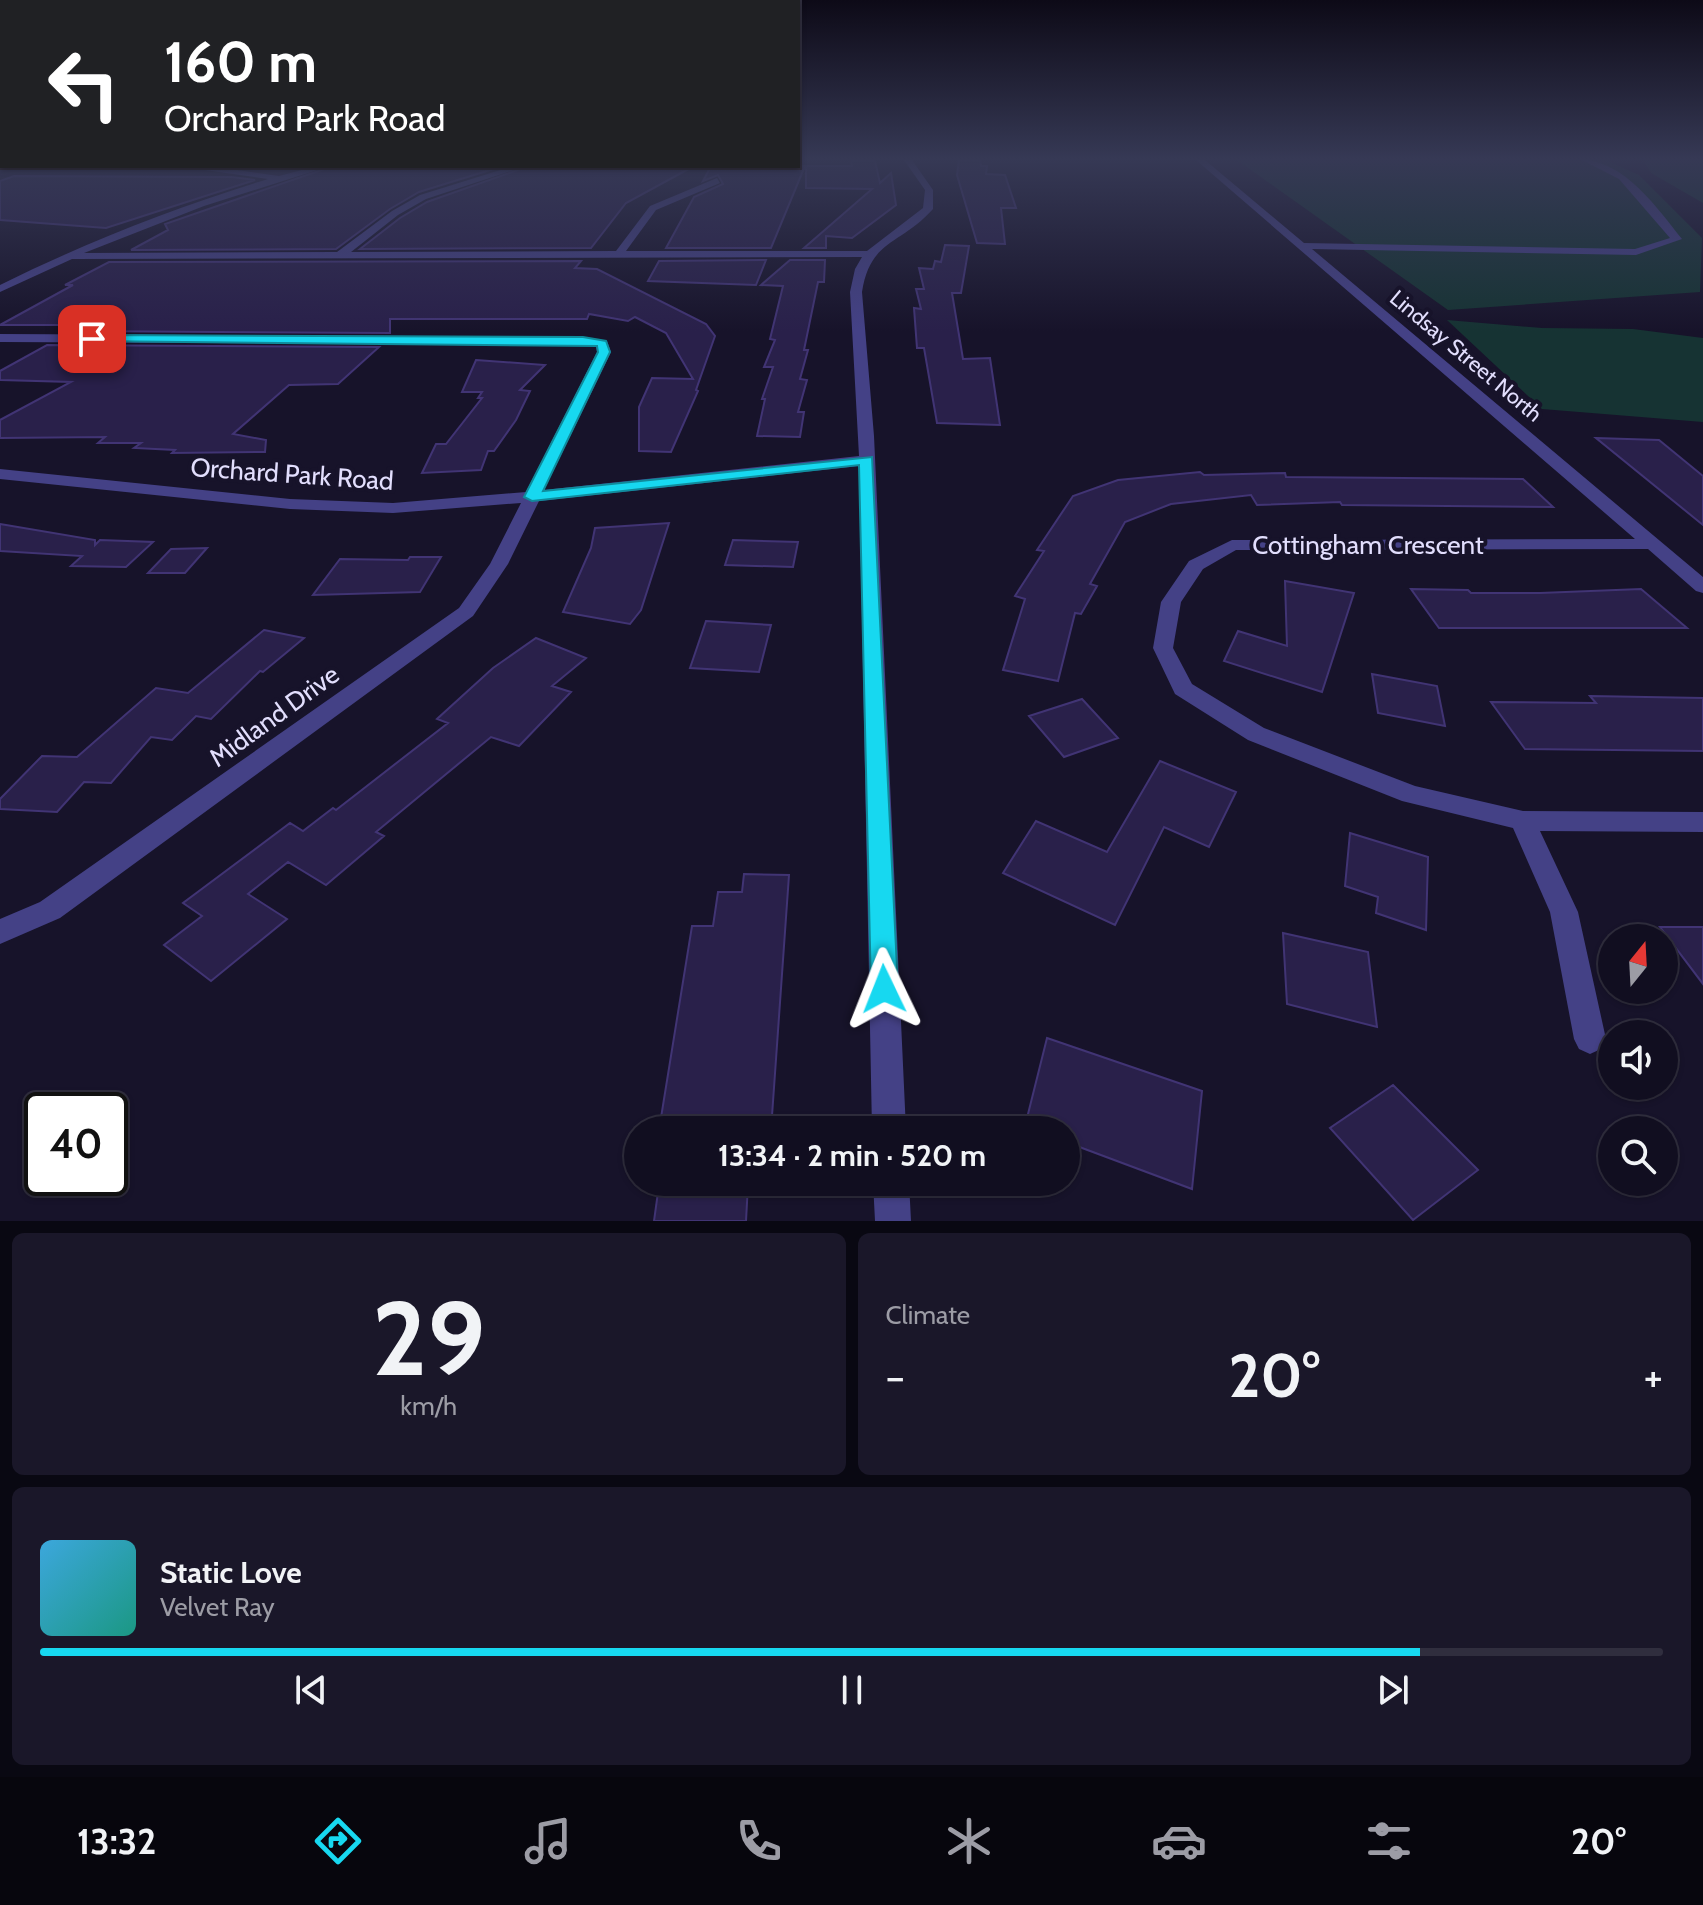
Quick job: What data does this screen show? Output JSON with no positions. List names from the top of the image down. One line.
{"streets":{"street":["Lindsay Street North","Orchard Park Road","Cottingham Crescent","Midland Drive"]},"crossings":[["Lindsay Street North","Cottingham Crescent"],["Orchard Park Road","Midland Drive"]],"north":"top","page":{"turn":["160 m","Orchard Park Road"],"limit":"40","trip":"13:34 · 2 min · 520 m","tile":[["29","km/h"],"Climate"],"heat":["−","20°","+"],"song":["Static Love","Velvet Ray"],"tabs":["13:32","20°"]}}
